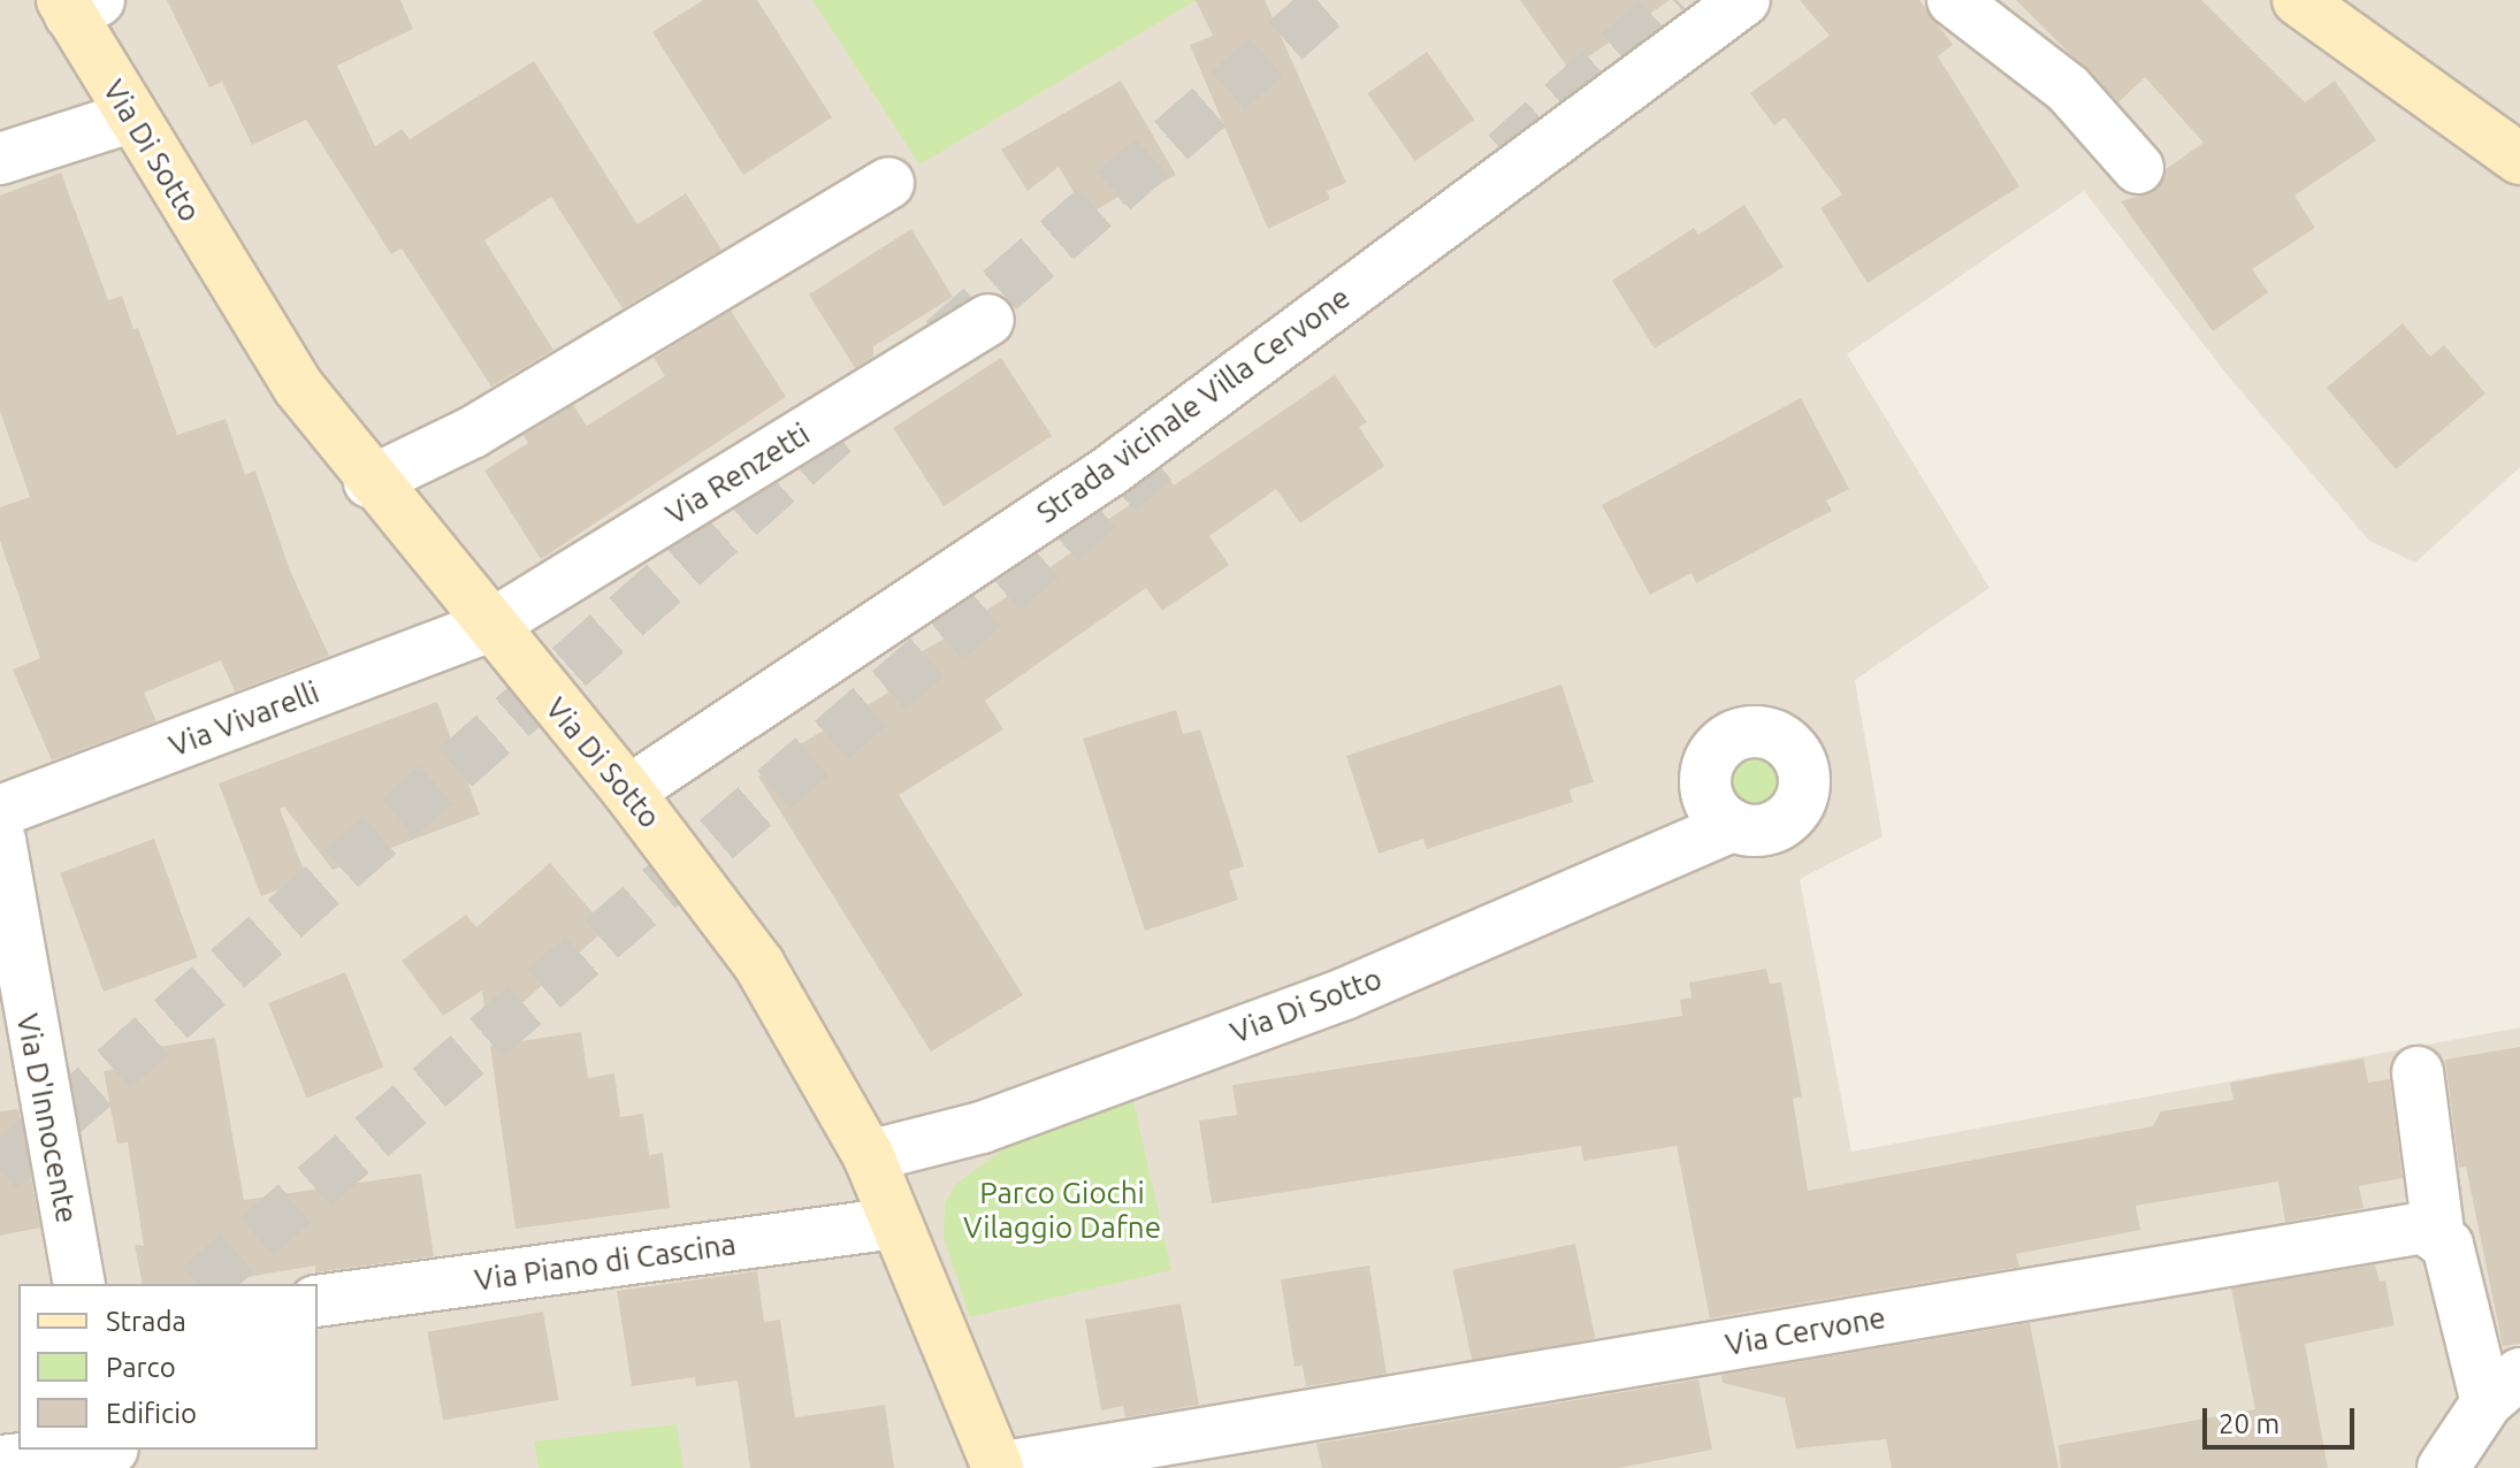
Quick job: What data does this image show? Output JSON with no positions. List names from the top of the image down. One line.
{"streets":{"street":["Via Di Sotto","Strada vicinale Villa Cervone","Via Renzetti","Via Vivarelli","Via D'Innocente","Via Piano di Cascina","Via Cervone"]},"crossings":[["Via Di Sotto","Strada vicinale Villa Cervone"],["Via Di Sotto","Via Renzetti"],["Via Di Sotto","Via Vivarelli"],["Via Di Sotto","Via Piano di Cascina"],["Via Di Sotto","Via Cervone"],["Via Renzetti","Via Vivarelli"]],"parks":["Parco Giochi Vilaggio Dafne"],"legend":["Strada","Parco","Edificio"],"scale_bar":"20 m"}
